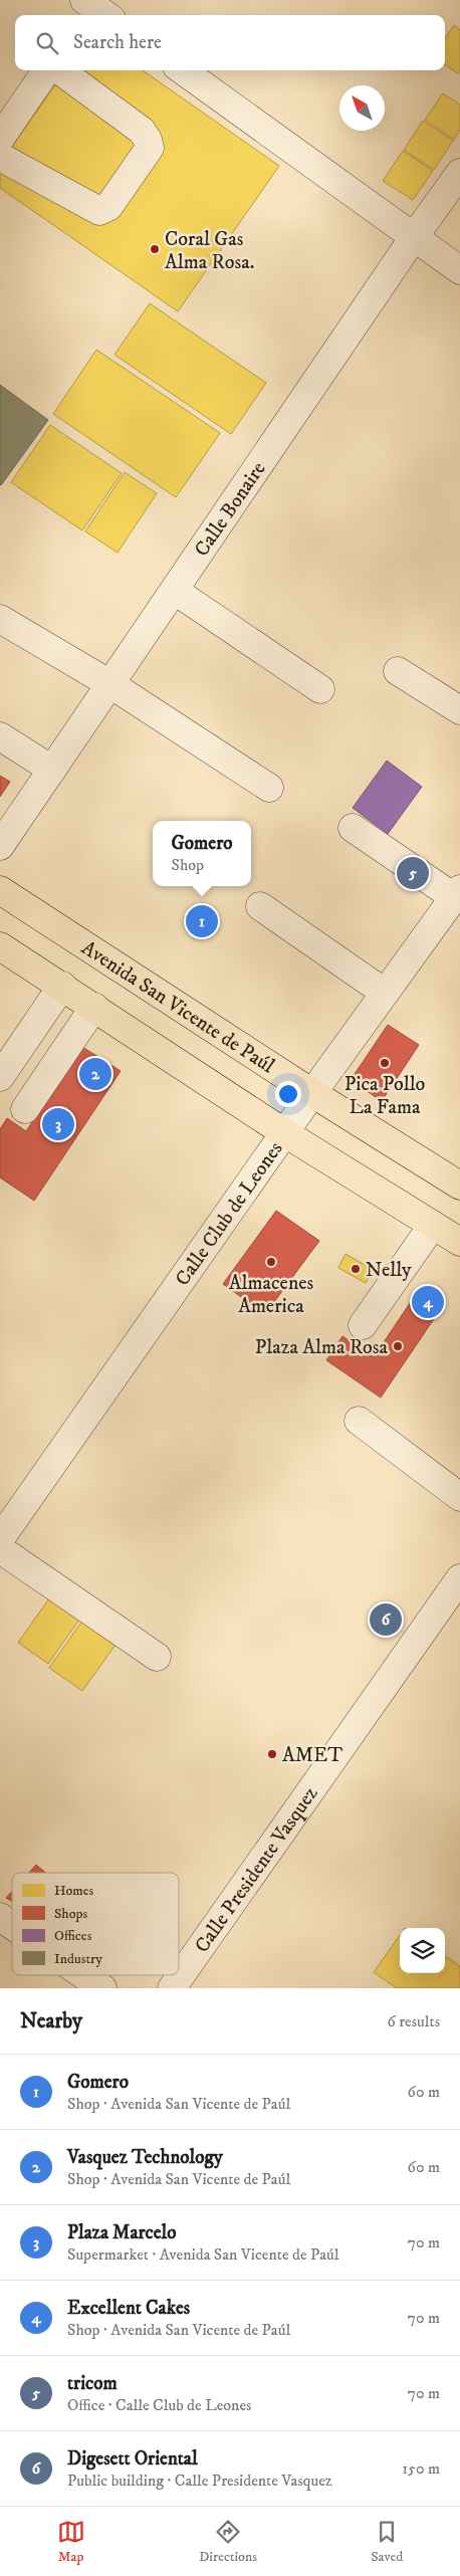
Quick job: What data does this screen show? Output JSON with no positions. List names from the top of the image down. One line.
{"streets":{"main road":["Avenida San Vicente de Paúl"],"street":["Calle Bonaire","Calle Club de Leones","Calle Presidente Vasquez"]},"crossings":[["Avenida San Vicente de Paúl","Calle Club de Leones"]],"places":["Coral Gas Alma Rosa.","Pica Pollo La Fama","Almacenes America","Nelly","Plaza Alma Rosa","AMET"],"legend":["Homes","Shops","Offices","Industry"],"north":"top left","page":{"search":"Search here","popup":["Gomero","Shop"],"pins":["5","1","2","3","4","6"],"heading":["Nearby","6 results"],"list":[{"mark":"1","name":"Gomero","note":"Shop · Avenida San Vicente de Paúl","value":"60 m"},{"mark":"2","name":"Vasquez Technology","note":"Shop · Avenida San Vicente de Paúl","value":"60 m"},{"mark":"3","name":"Plaza Marcelo","note":"Supermarket · Avenida San Vicente de Paúl","value":"70 m"},{"mark":"4","name":"Excellent Cakes","note":"Shop · Avenida San Vicente de Paúl","value":"70 m"},{"mark":"5","name":"tricom","note":"Office · Calle Club de Leones","value":"70 m"},{"mark":"6","name":"Digesett Oriental","note":"Public building · Calle Presidente Vasquez","value":"150 m"}],"nav":["Map","Directions","Saved"]}}
